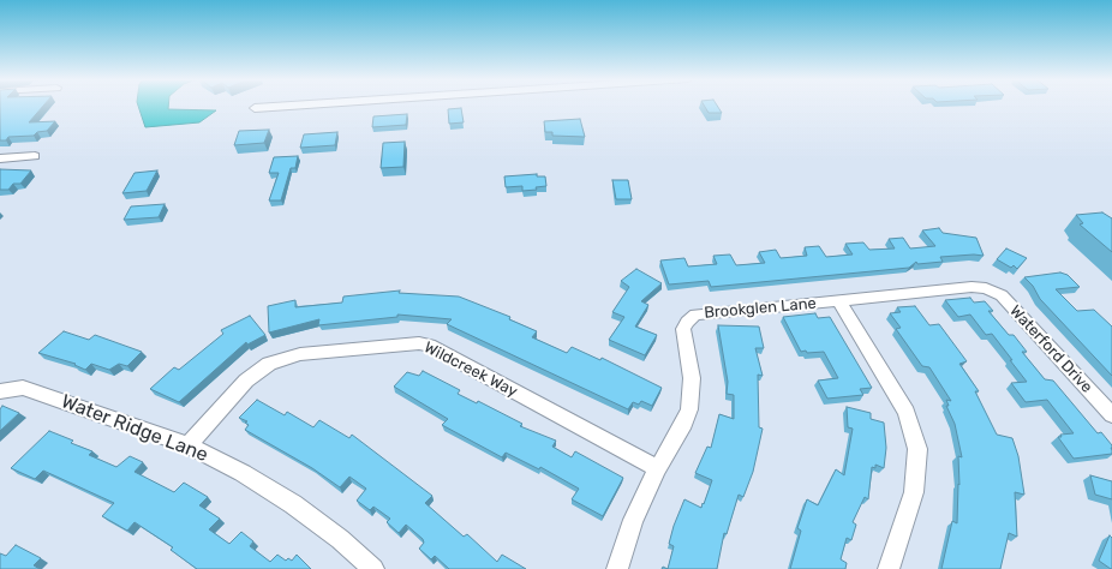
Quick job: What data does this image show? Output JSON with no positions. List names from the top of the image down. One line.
{"streets":{"street":["Brookglen Lane","Waterford Drive","Wildcreek Way","Water Ridge Lane"]},"crossings":[["Brookglen Lane","Waterford Drive"],["Brookglen Lane","Wildcreek Way"],["Wildcreek Way","Water Ridge Lane"]]}
